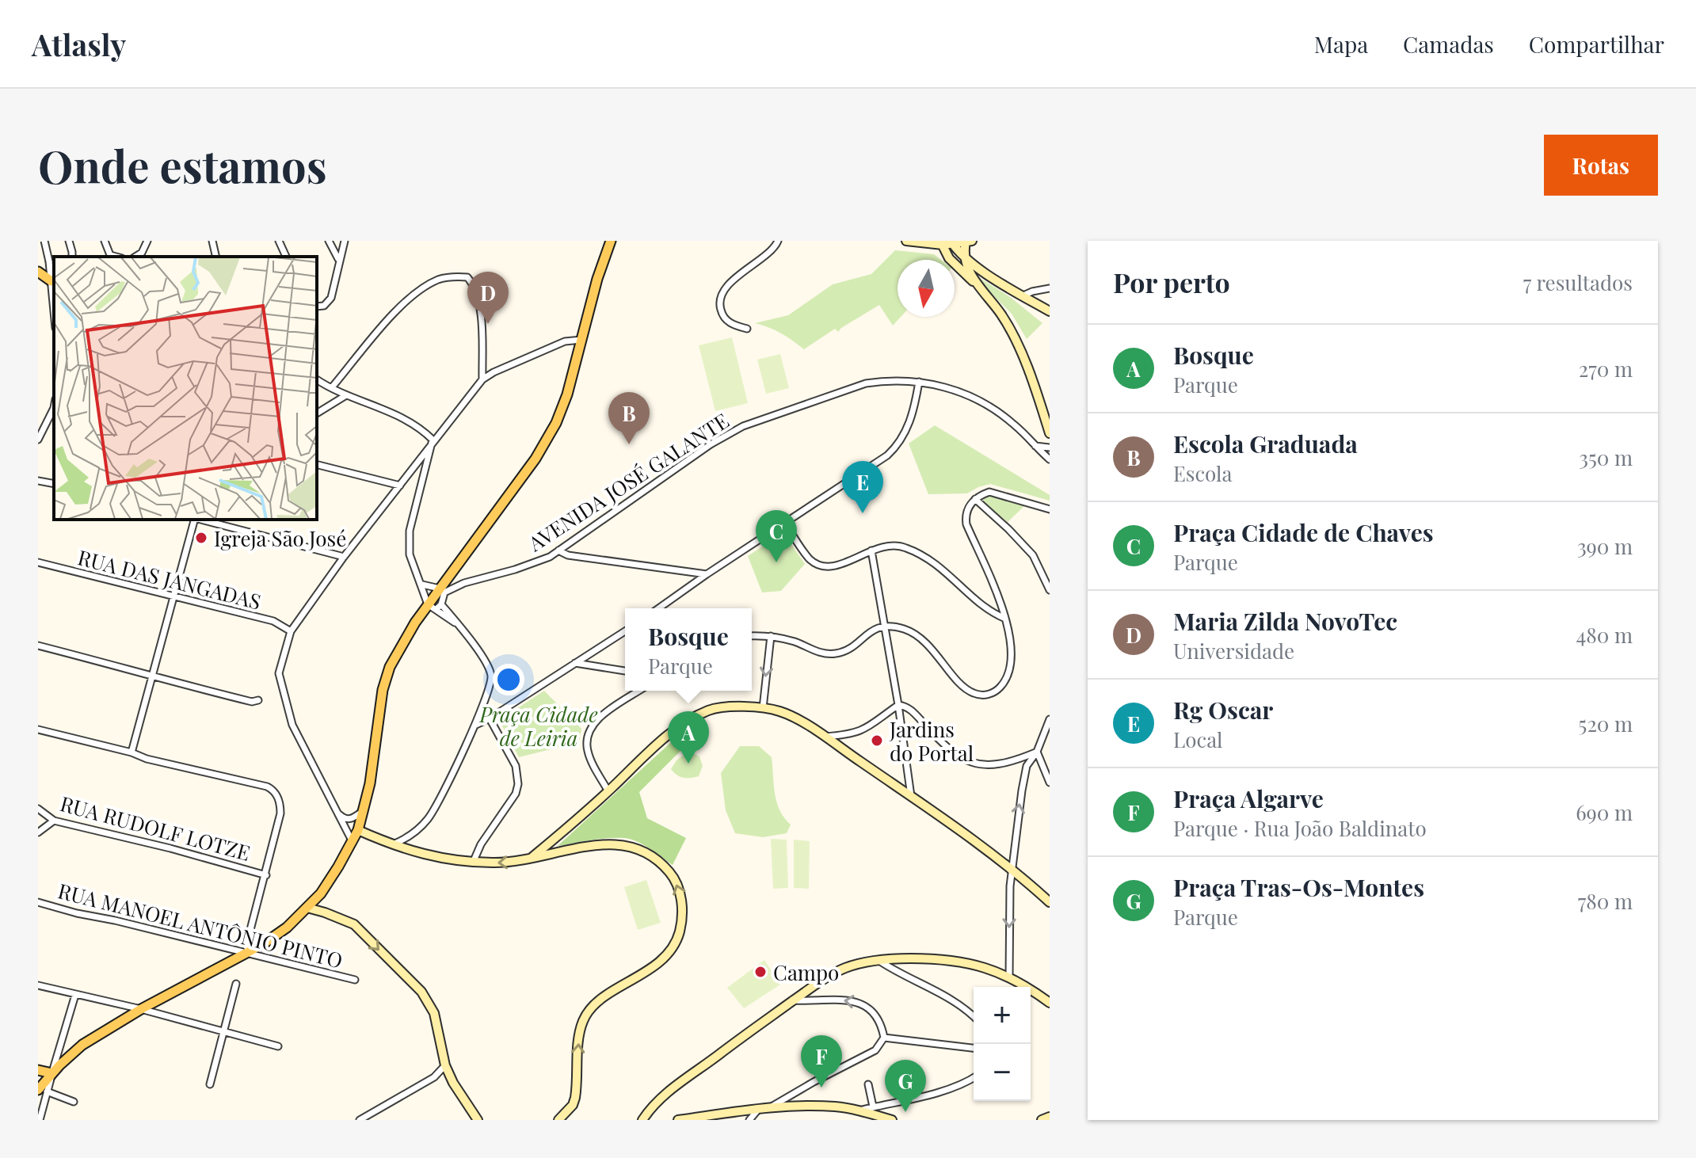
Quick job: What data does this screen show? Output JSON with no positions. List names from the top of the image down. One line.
{"streets":{"street":["AVENIDA JOSÉ GALANTE","RUA DAS JANGADAS","RUA RUDOLF LOTZE","RUA MANOEL ANTÔNIO PINTO"]},"parks":["Praça Cidade de Leiria"],"places":["Igreja São José","Jardins do Portal","Campo"],"north":"bottom","page":{"header":"Atlasly","nav":["Mapa","Camadas","Compartilhar"],"buttons":"Rotas","title":"Onde estamos","heading":["Por perto","7 resultados"],"pins":["D","B","E","C","A","F","G"],"list":[{"mark":"A","name":"Bosque","note":"Parque","value":"270 m"},{"mark":"B","name":"Escola Graduada","note":"Escola","value":"350 m"},{"mark":"C","name":"Praça Cidade de Chaves","note":"Parque","value":"390 m"},{"mark":"D","name":"Maria Zilda NovoTec","note":"Universidade","value":"480 m"},{"mark":"E","name":"Rg Oscar","note":"Local","value":"520 m"},{"mark":"F","name":"Praça Algarve","note":"Parque · Rua João Baldinato","value":"690 m"},{"mark":"G","name":"Praça Tras-Os-Montes","note":"Parque","value":"780 m"}],"popup":["Bosque","Parque"],"map_buttons":["+","−"]}}
